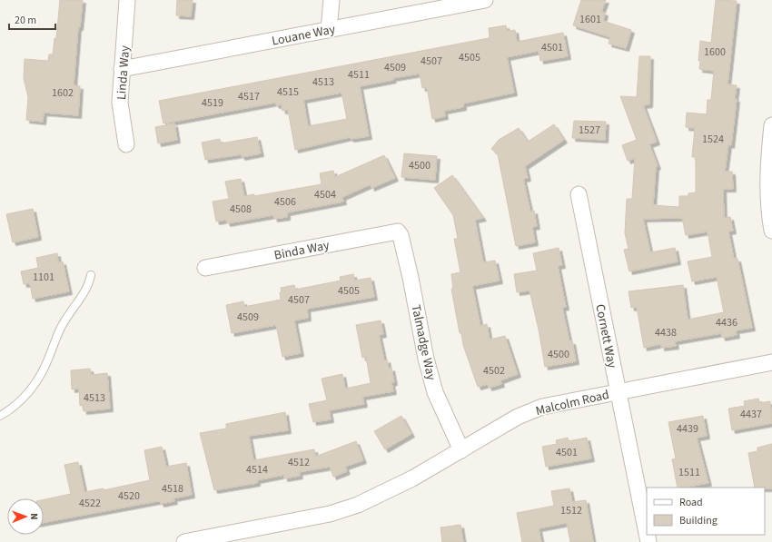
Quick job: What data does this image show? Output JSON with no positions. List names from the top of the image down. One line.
{"streets":{"street":["Louane Way","Linda Way","Binda Way","Cornett Way","Talmadge Way","Malcolm Road"]},"crossings":[["Louane Way","Linda Way"],["Binda Way","Talmadge Way"],["Cornett Way","Malcolm Road"],["Talmadge Way","Malcolm Road"]],"house_numbers":["1601","4501","1600","4505","4507","4509","4511","4513","4515","1602","4517","4519","1527","1524","4500","4504","4506","4508","1101","4505","4507","4509","4436","4438","4500","4502","4513","4437","4439","4501","4512","4514","1511","4518","4520","4522","1512"],"legend":["Road","Building"],"scale_bar":"20 m","north":"right"}
